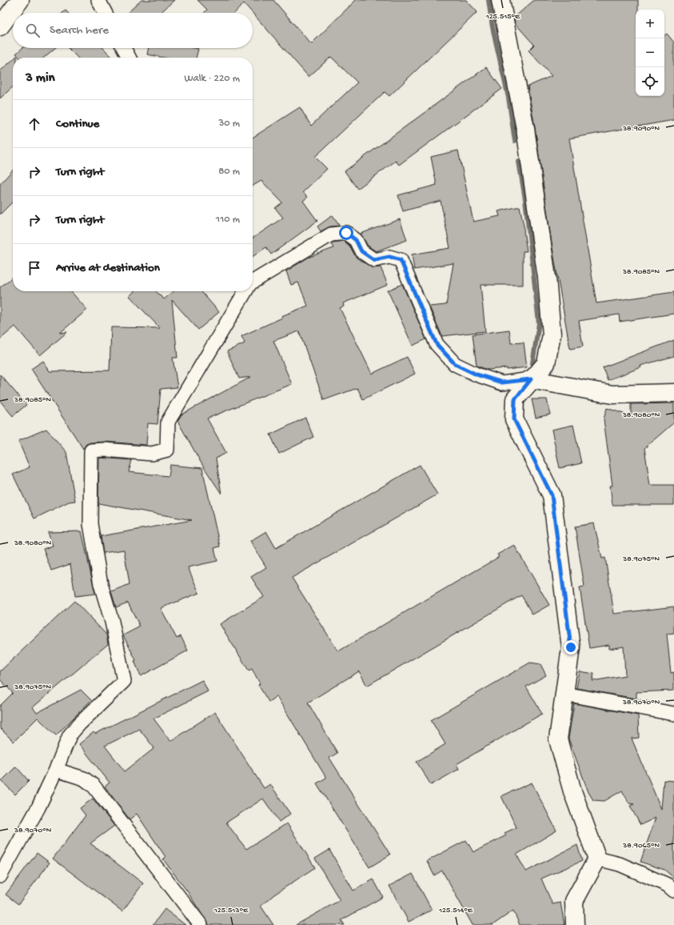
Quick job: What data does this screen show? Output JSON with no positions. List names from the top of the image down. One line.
{"page":{"map_buttons":["+","−"],"search":"Search here","heading":["3 min","Walk · 220 m"],"list":[["Continue","30 m"],["Turn right","80 m"],["Turn right","110 m"],"Arrive at destination"]},"coordinates":["125.515°E","38.9090°N","38.9085°N","38.9080°N","38.9075°N","38.9070°N","38.9065°N","125.513°E","125.514°E"]}
